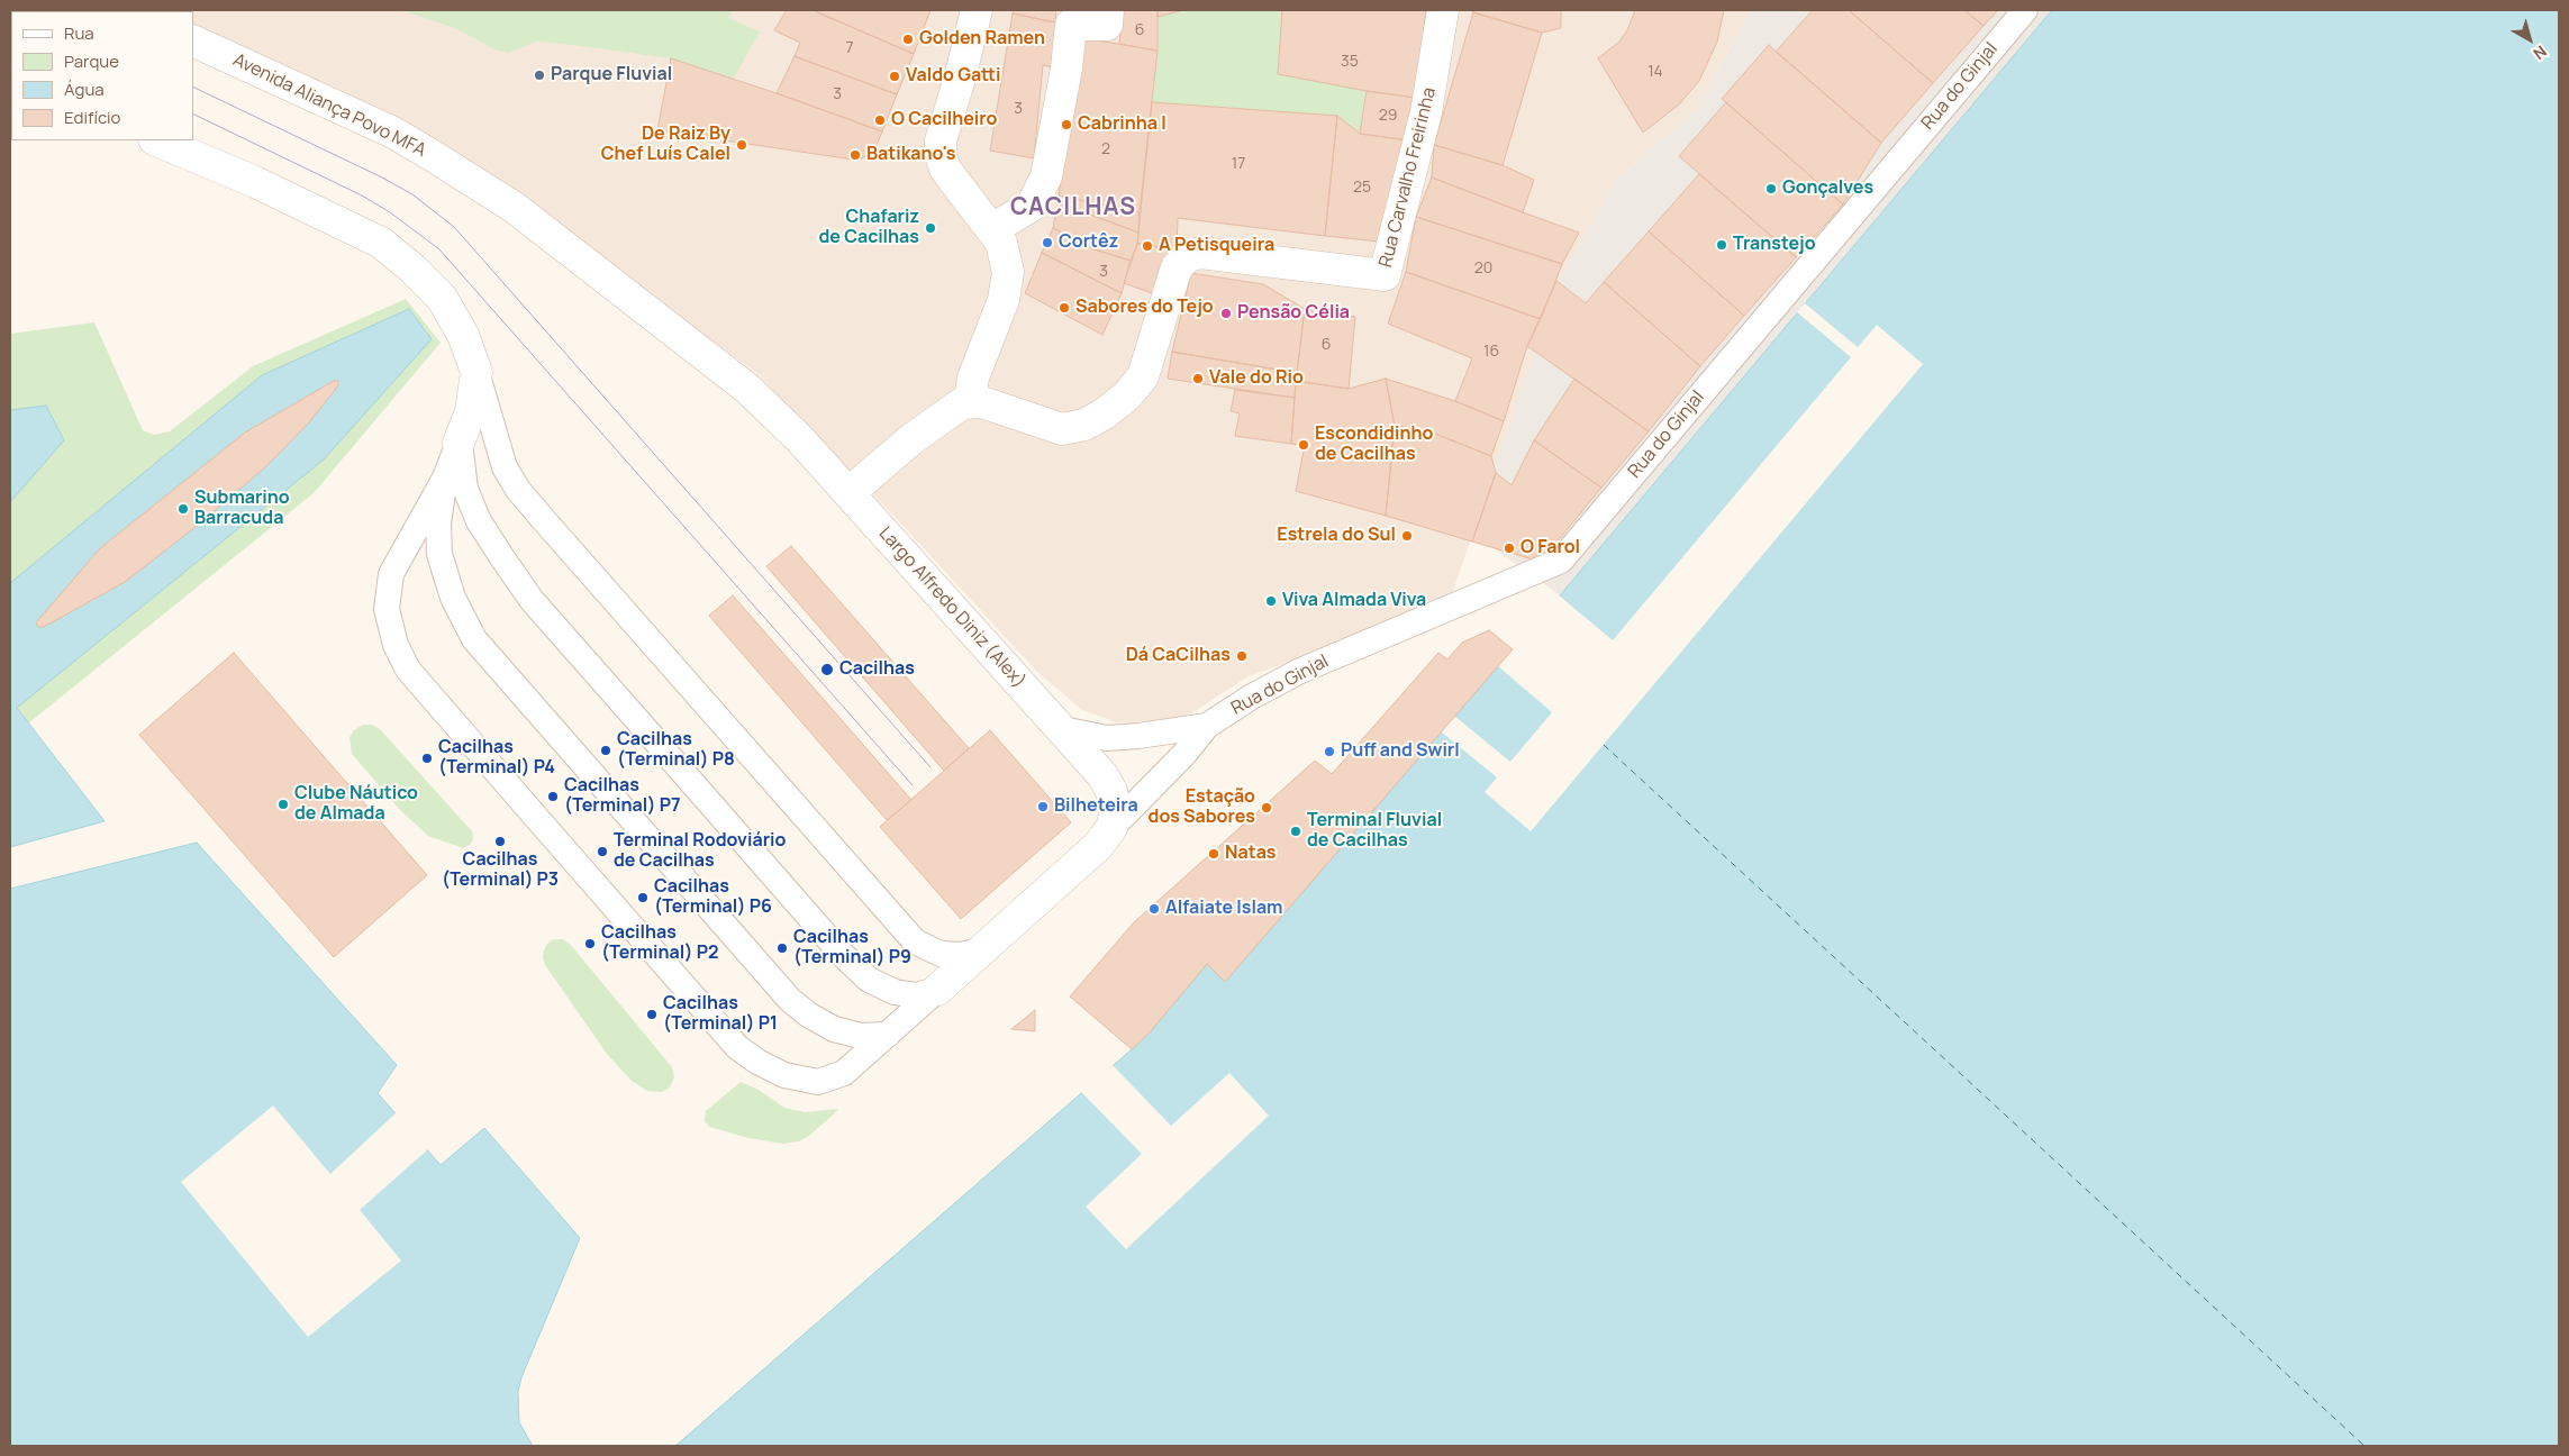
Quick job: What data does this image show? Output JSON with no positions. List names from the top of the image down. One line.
{"streets":{"street":["Avenida Aliança Povo MFA","Rua Carvalho Freirinha","Largo Alfredo Diniz (Alex)"],"lane":["Rua do Ginjal"]},"crossings":[["Rua do Ginjal","Largo Alfredo Diniz (Alex)"],["Avenida Aliança Povo MFA","Largo Alfredo Diniz (Alex)"]],"districts":["CACILHAS"],"places":["Golden Ramen","Parque Fluvial","Valdo Gatti","O Cacilheiro","Cabrinha I","De Raiz By Chef Luís Calel","Batikano's","Gonçalves","Chafariz de Cacilhas","Cortêz","Transtejo","A Petisqueira","Sabores do Tejo","Pensão Célia","Vale do Rio","Escondidinho de Cacilhas","Submarino Barracuda","Estrela do Sul","O Farol","Viva Almada Viva","Dá CaCilhas","Cacilhas","Cacilhas (Terminal) P8","Puff and Swirl","Cacilhas (Terminal) P4","Cacilhas (Terminal) P7","Clube Náutico de Almada","Bilheteira","Estação dos Sabores","Terminal Fluvial de Cacilhas","Cacilhas (Terminal) P3","Terminal Rodoviário de Cacilhas","Natas","Cacilhas (Terminal) P6","Alfaiate Islam","Cacilhas (Terminal) P2","Cacilhas (Terminal) P9","Cacilhas (Terminal) P1"],"house_numbers":["6","7","35","14","3","3","29","2","17","25","20","3","6","16"],"legend":["Rua","Parque","Água","Edifício"],"north":"bottom right"}
